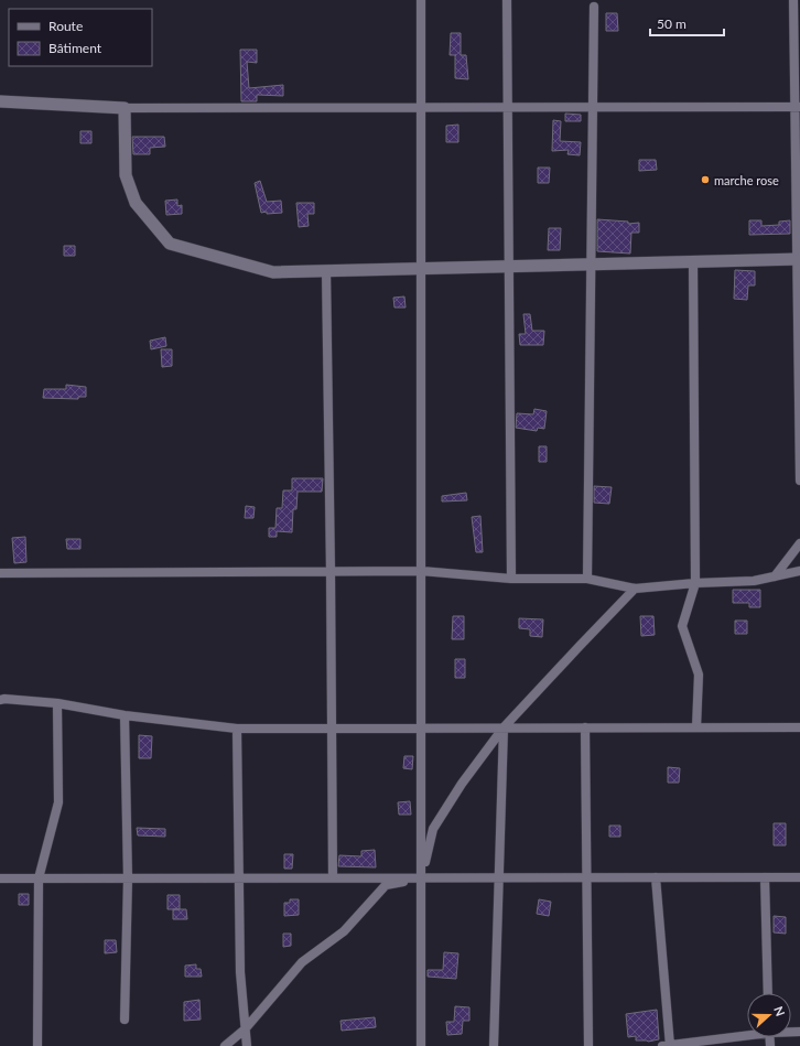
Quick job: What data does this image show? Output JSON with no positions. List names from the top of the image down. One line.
{"places":["marche rose"],"legend":["Route","Bâtiment"],"scale_bar":"50 m","north":"right"}
